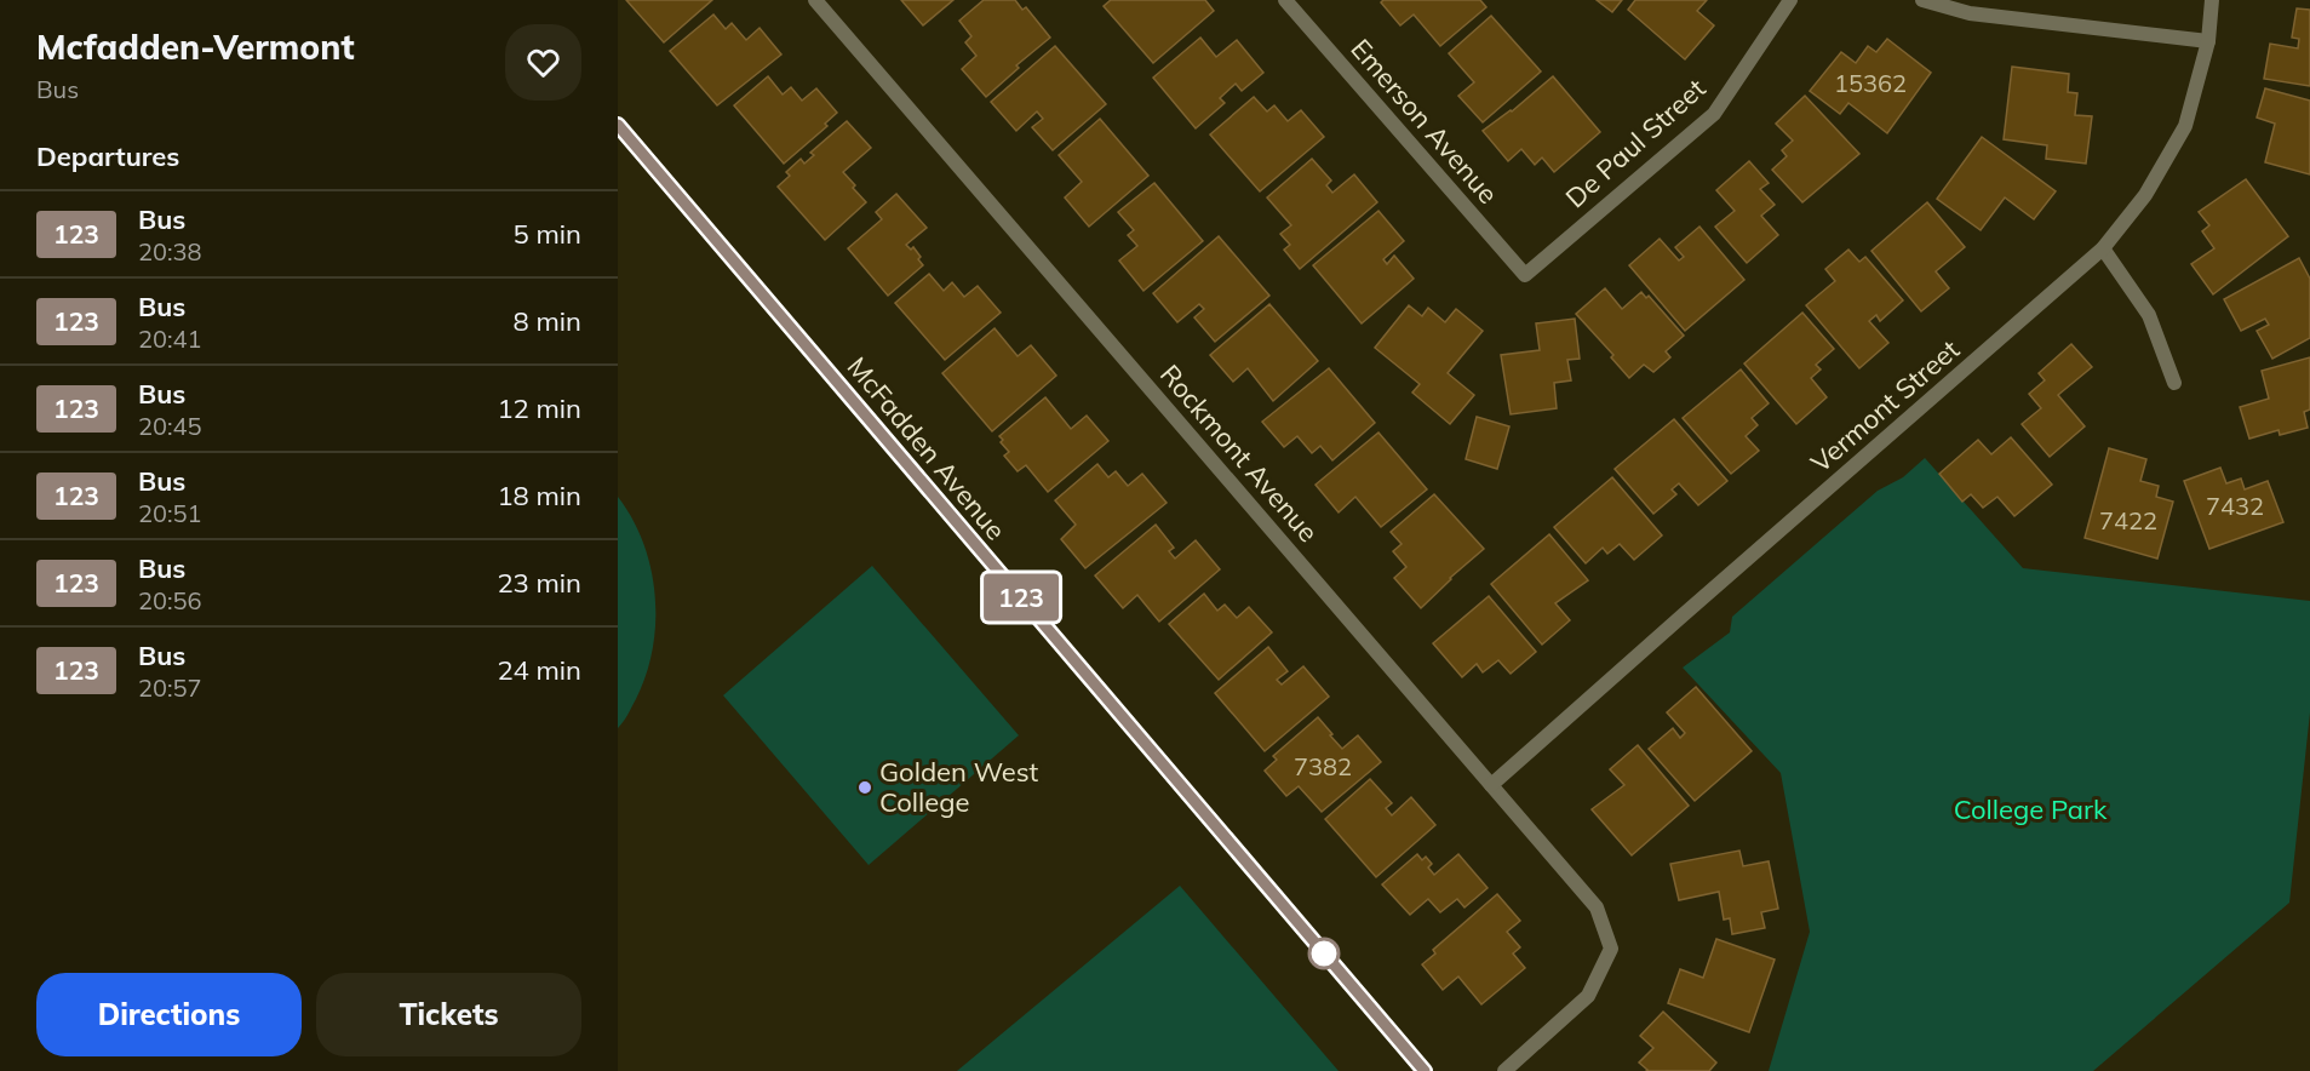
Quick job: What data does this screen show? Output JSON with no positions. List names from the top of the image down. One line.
{"streets":{"street":["Emerson Avenue","De Paul Street","Vermont Street","McFadden Avenue","Rockmont Avenue"]},"crossings":[["Emerson Avenue","De Paul Street"],["Vermont Street","Rockmont Avenue"]],"parks":["College Park"],"places":["Golden West College"],"lines":["bus line 123"],"house_numbers":["15362","7432","7422","7382"],"page":{"heading":[["Mcfadden-Vermont","Bus"],"Departures"],"on_map":"123","list":[{"mark":"123","name":"Bus","note":"20:38","value":"5 min"},{"mark":"123","name":"Bus","note":"20:41","value":"8 min"},{"mark":"123","name":"Bus","note":"20:45","value":"12 min"},{"mark":"123","name":"Bus","note":"20:51","value":"18 min"},{"mark":"123","name":"Bus","note":"20:56","value":"23 min"},{"mark":"123","name":"Bus","note":"20:57","value":"24 min"}],"buttons":["Directions","Tickets"]}}
